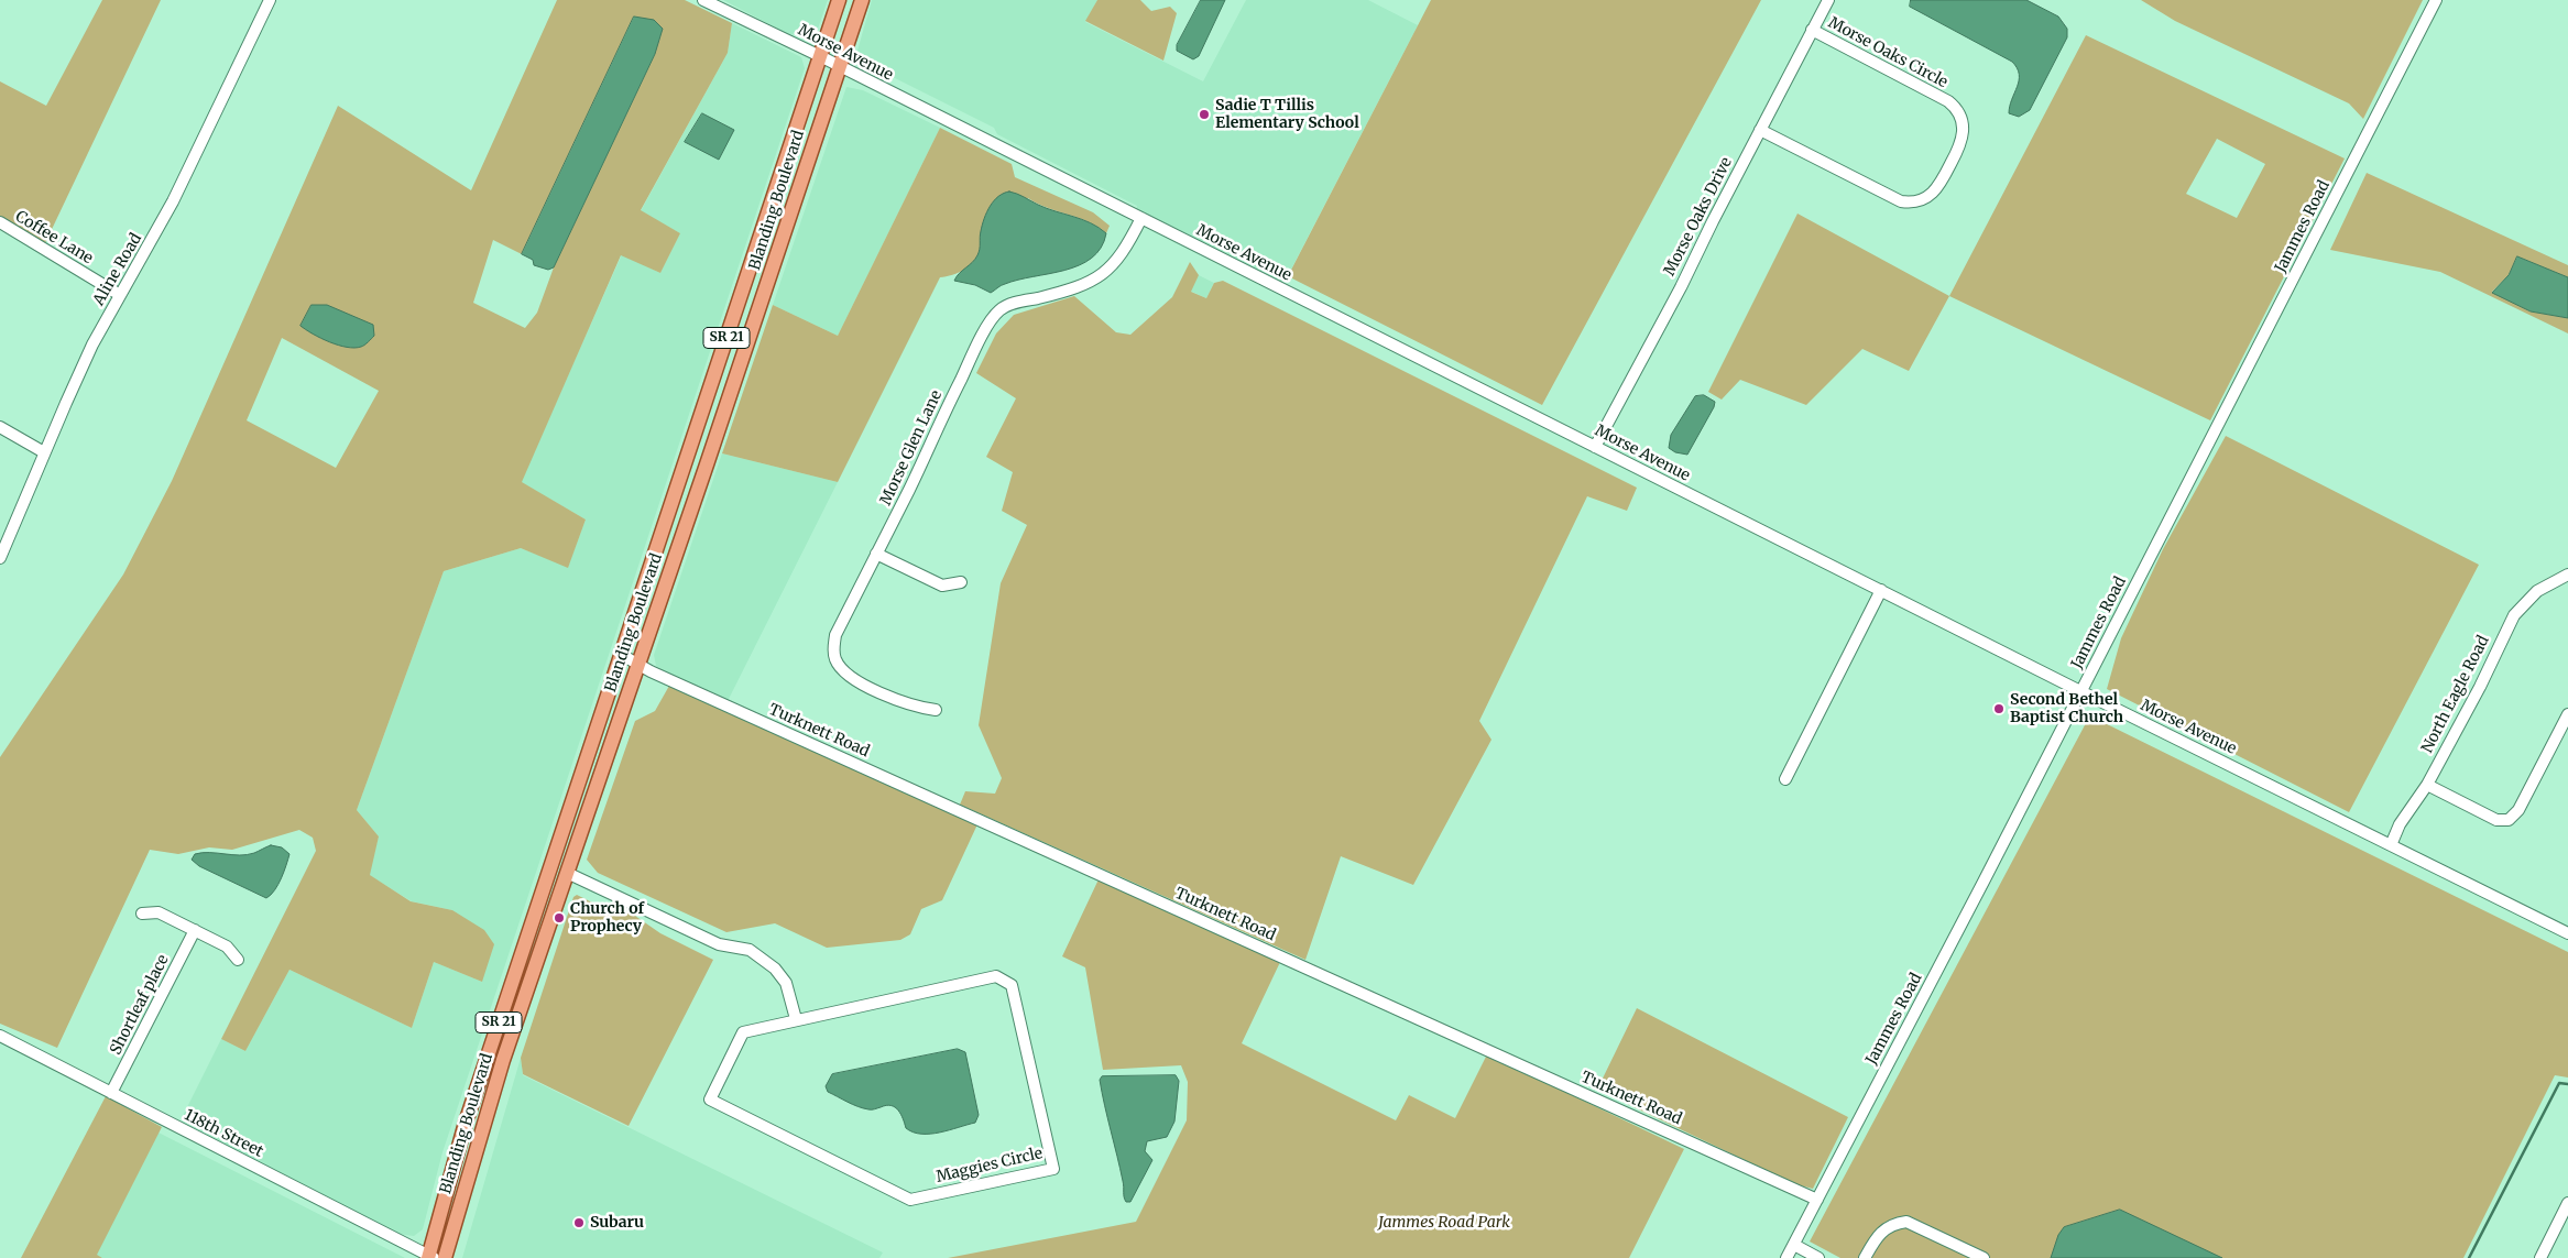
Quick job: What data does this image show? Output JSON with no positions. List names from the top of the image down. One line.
{"streets":{"main road":["Blanding Boulevard","SR 21"],"street":["Morse Avenue","Morse Oaks Circle","Morse Oaks Drive","Jammes Road","Coffee Lane","Aline Road","Morse Glen Lane","North Eagle Road","Turknett Road","Shortleaf place","118th Street","Maggies Circle"]},"crossings":[["Morse Avenue","Blanding Boulevard"],["Morse Avenue","Morse Oaks Drive"],["Morse Avenue","Jammes Road"],["Morse Avenue","Morse Glen Lane"],["Morse Avenue","North Eagle Road"],["Morse Oaks Circle","Morse Oaks Drive"],["Blanding Boulevard","Turknett Road"],["Blanding Boulevard","118th Street"],["Jammes Road","Turknett Road"],["Coffee Lane","Aline Road"],["Shortleaf place","118th Street"]],"parks":["Jammes Road Park"],"places":["Sadie T Tillis Elementary School","Second Bethel Baptist Church","Church of Prophecy","Subaru"]}
